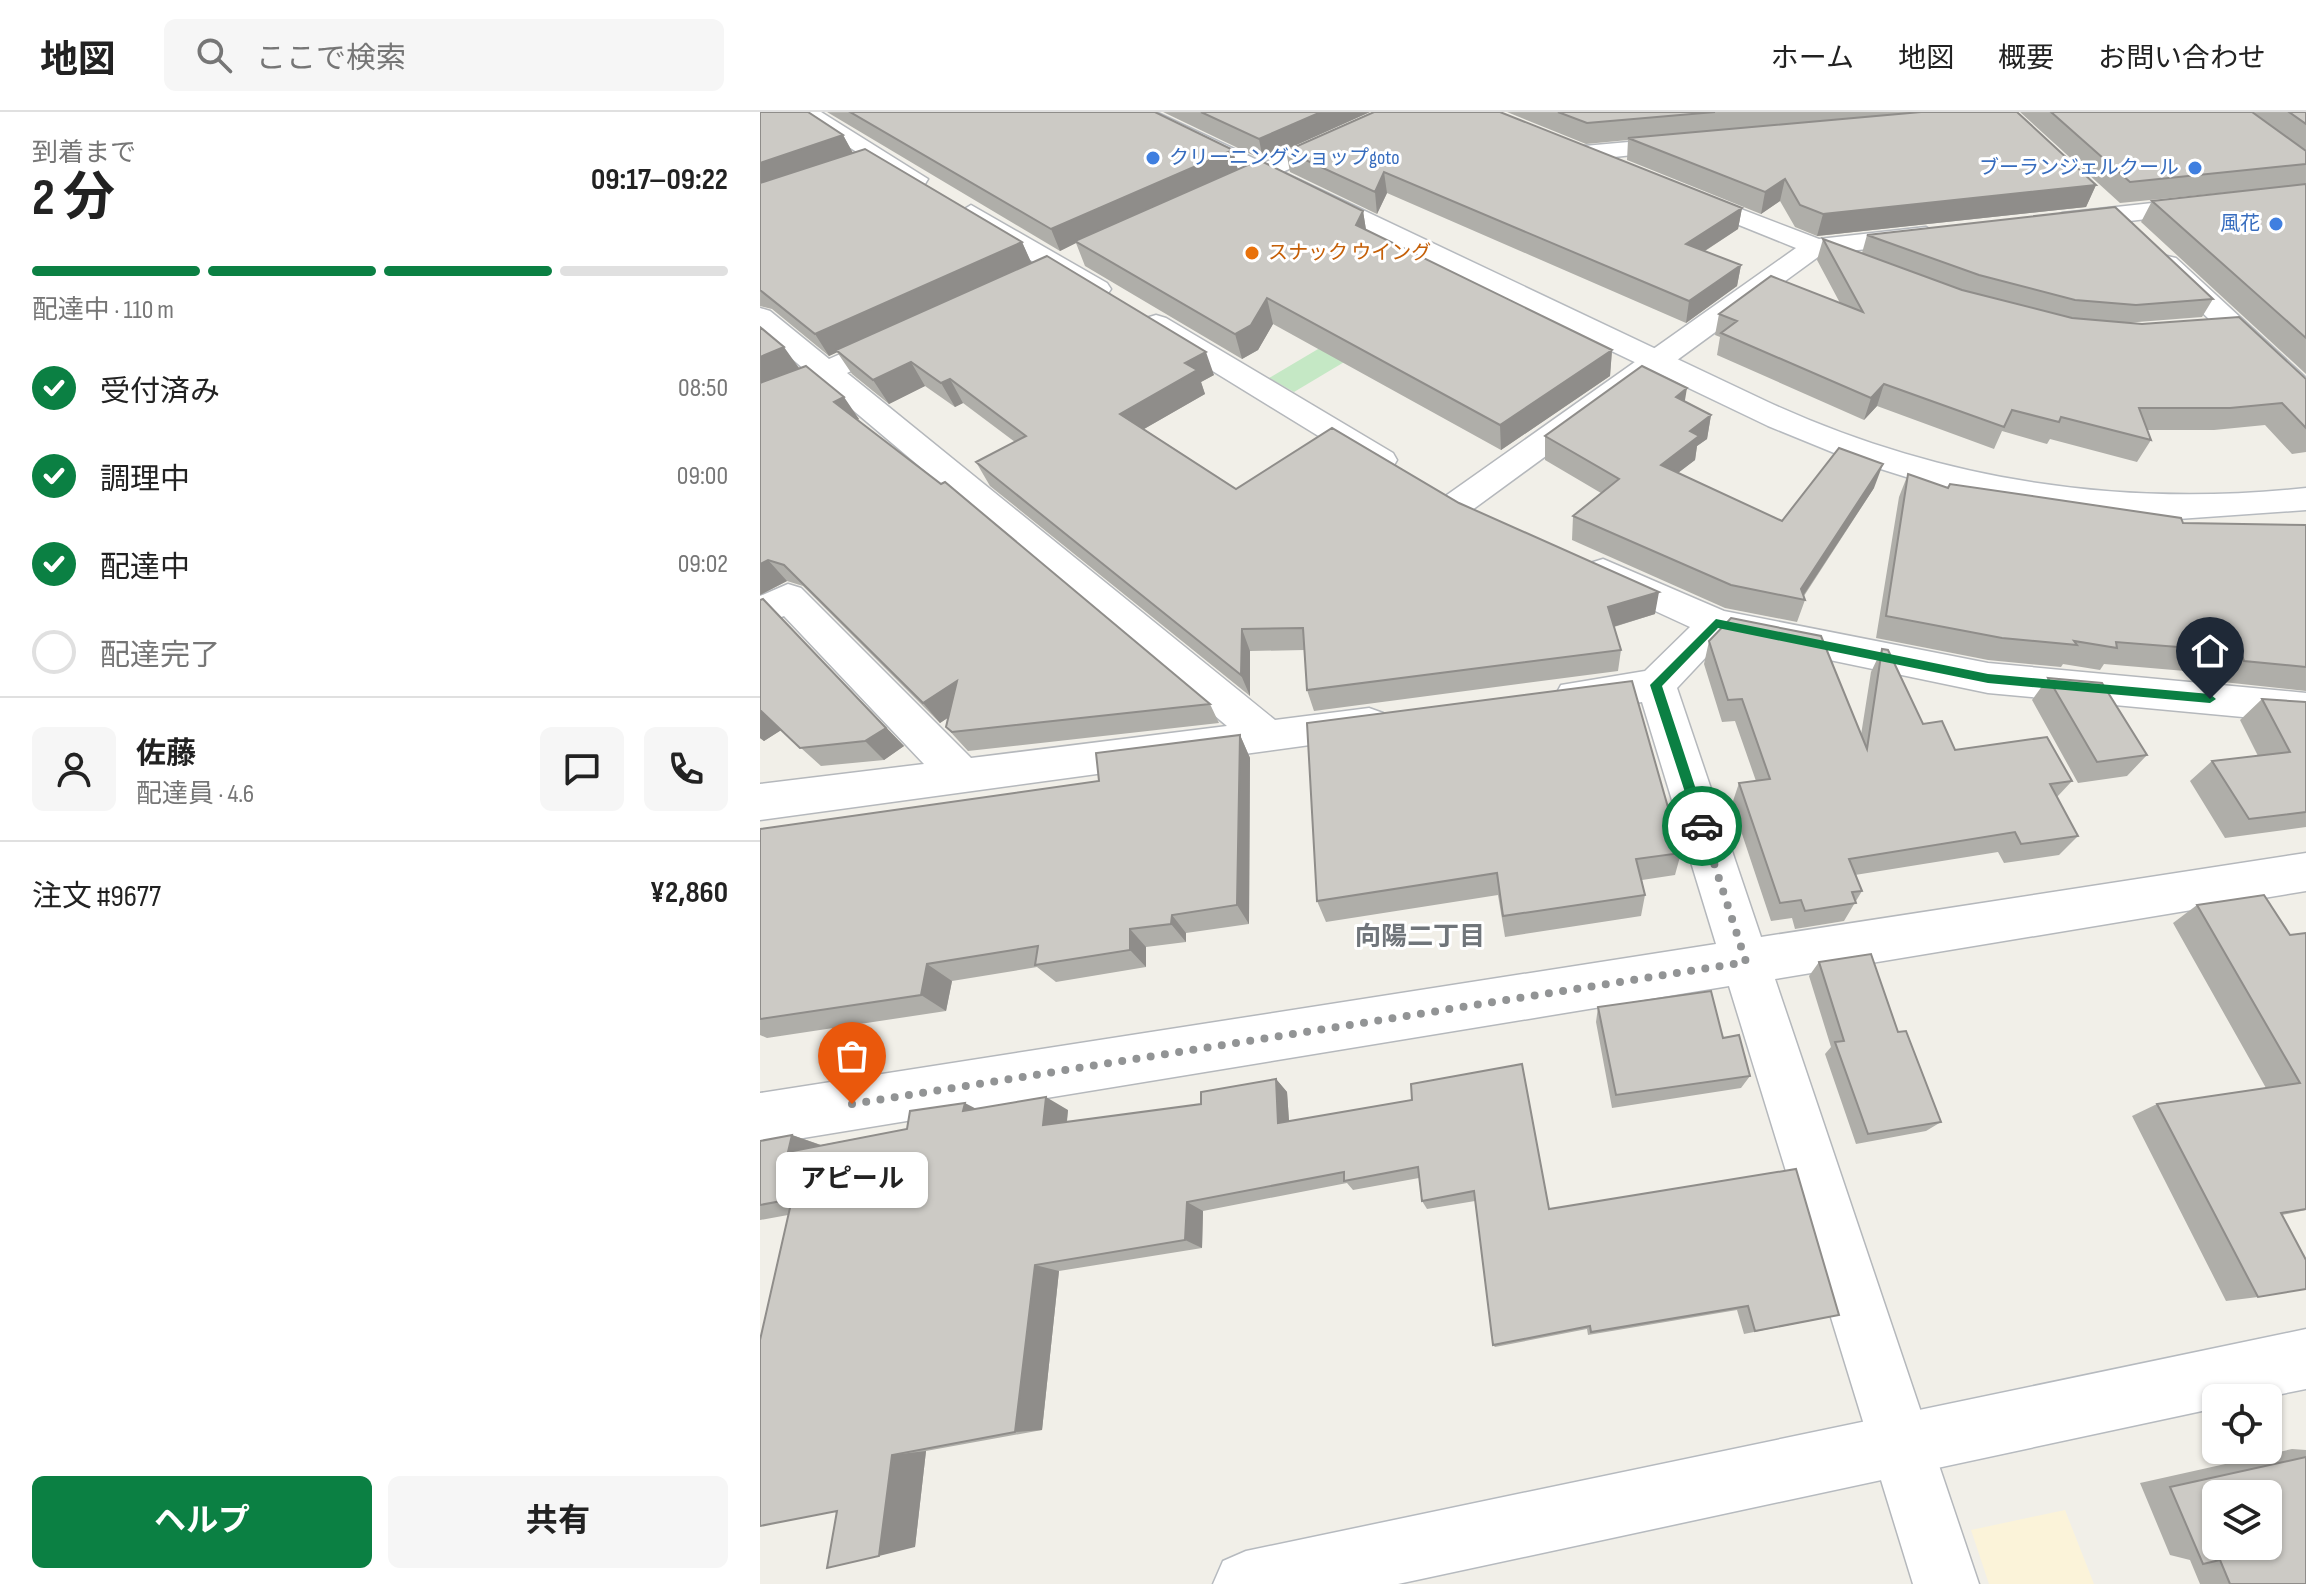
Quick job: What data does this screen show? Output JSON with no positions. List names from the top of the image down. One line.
{"districts":["向陽二丁目"],"places":["クリーニングショップgoto","ブーランジェルクール","風花","スナック ウイング","アピール"],"page":{"header":"地図","search":"ここで検索","nav":["ホーム","地図","概要","お問い合わせ"],"heading":["2 分","到着まで","09:17–09:22"],"panel":["佐藤","配達員 · 4.6","注文 #9677","¥2,860"],"bar":"配達中 · 110 m","list":[["受付済み","08:50"],["調理中","09:00"],["配達中","09:02"],"配達完了"],"bubble":"アピール","buttons":["ヘルプ","共有"]}}
